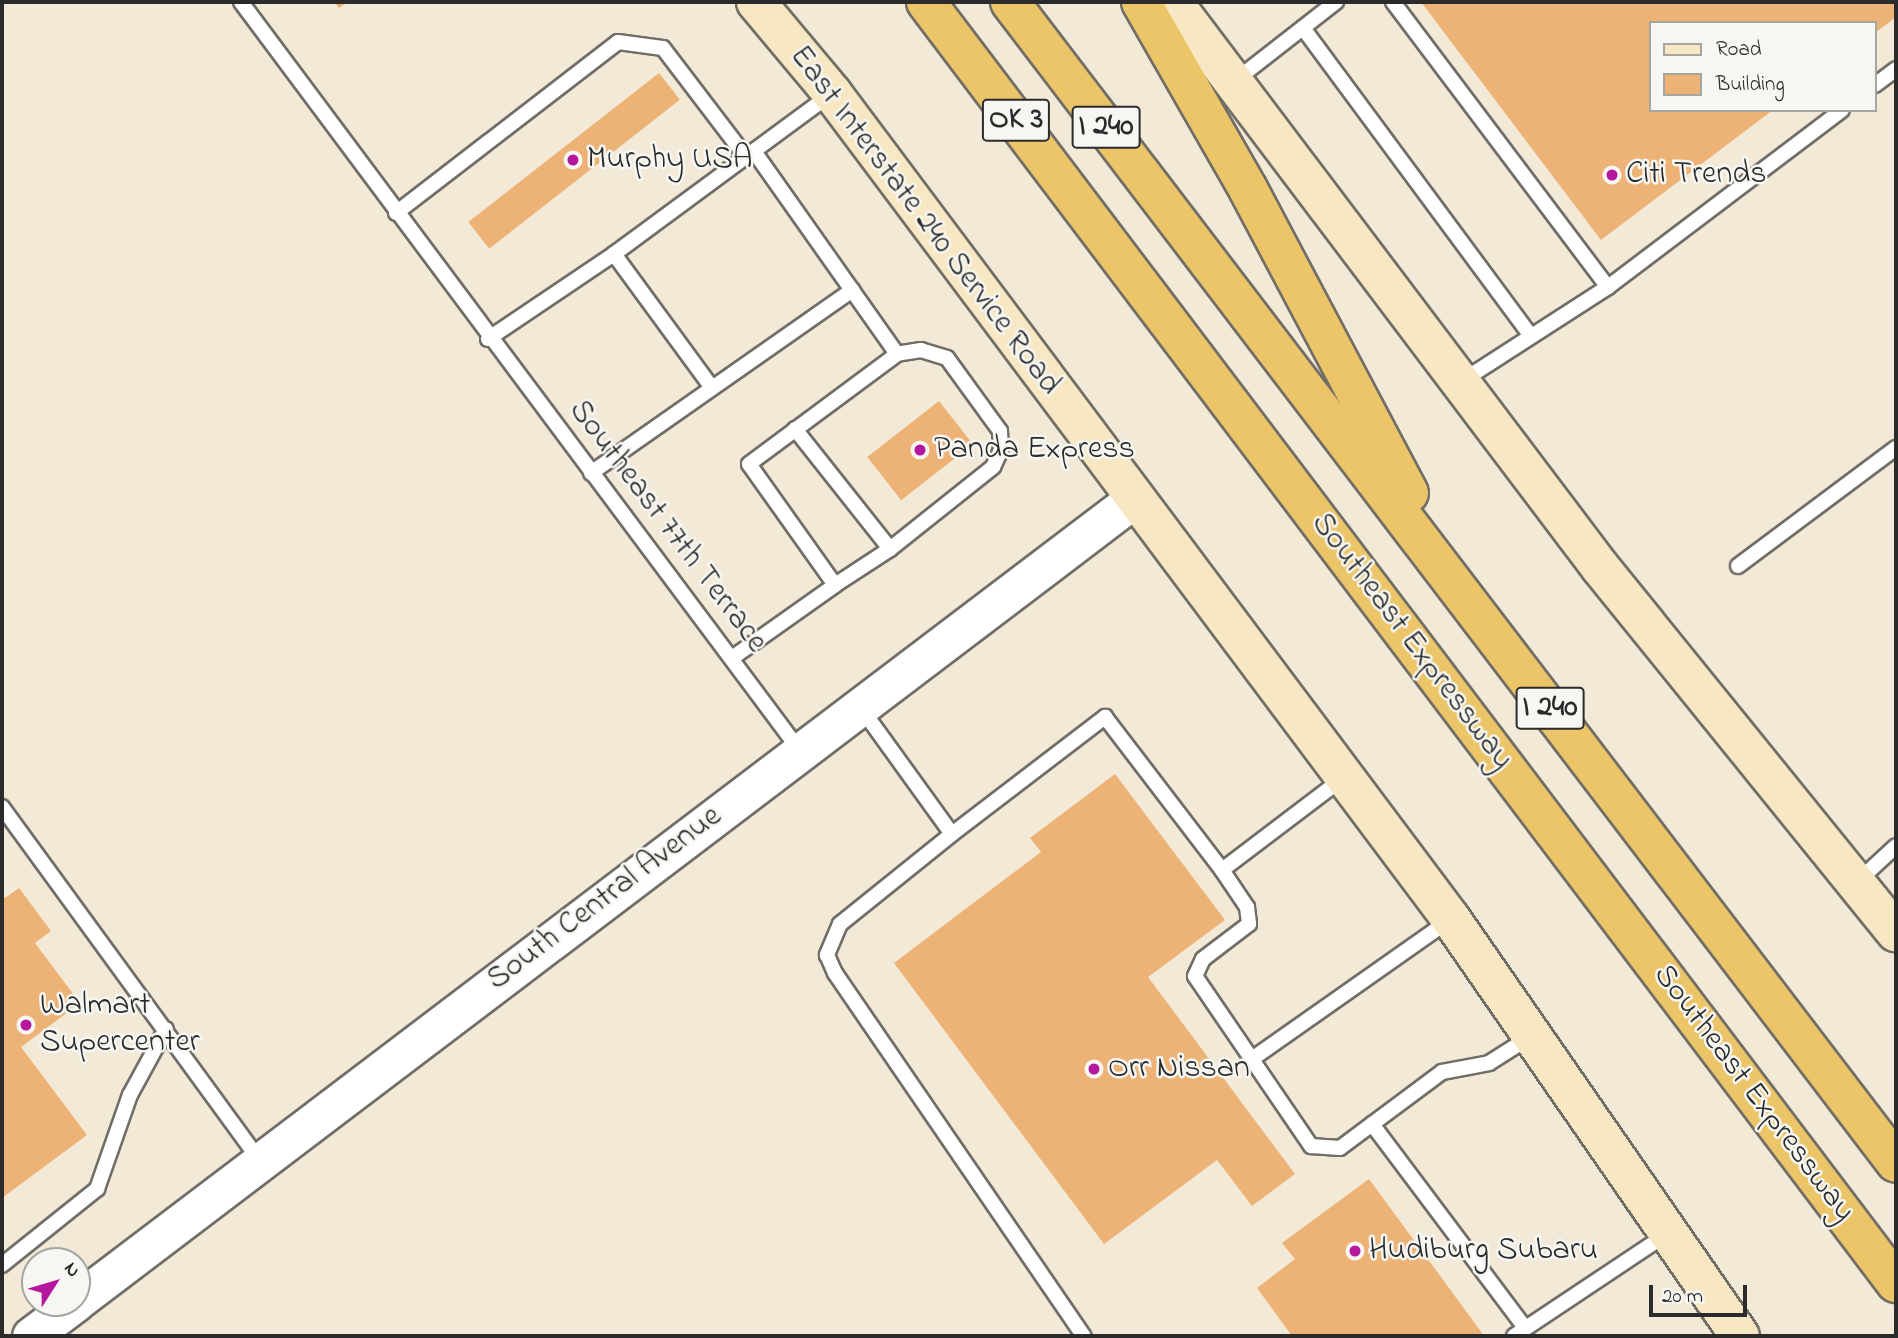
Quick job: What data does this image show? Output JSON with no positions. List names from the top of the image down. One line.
{"streets":{"highway":["OK 3","I 240","Southeast Expressway"],"main road":["East Interstate 240 Service Road"],"street":["South Central Avenue"],"lane":["Southeast 77th Terrace"]},"crossings":[["East Interstate 240 Service Road","South Central Avenue"],["Southeast 77th Terrace","South Central Avenue"]],"places":["Murphy USA","Citi Trends","Panda Express","Walmart Supercenter","Orr Nissan","Hudiburg Subaru"],"legend":["Road","Building"],"scale_bar":"20 m","north":"top right"}
